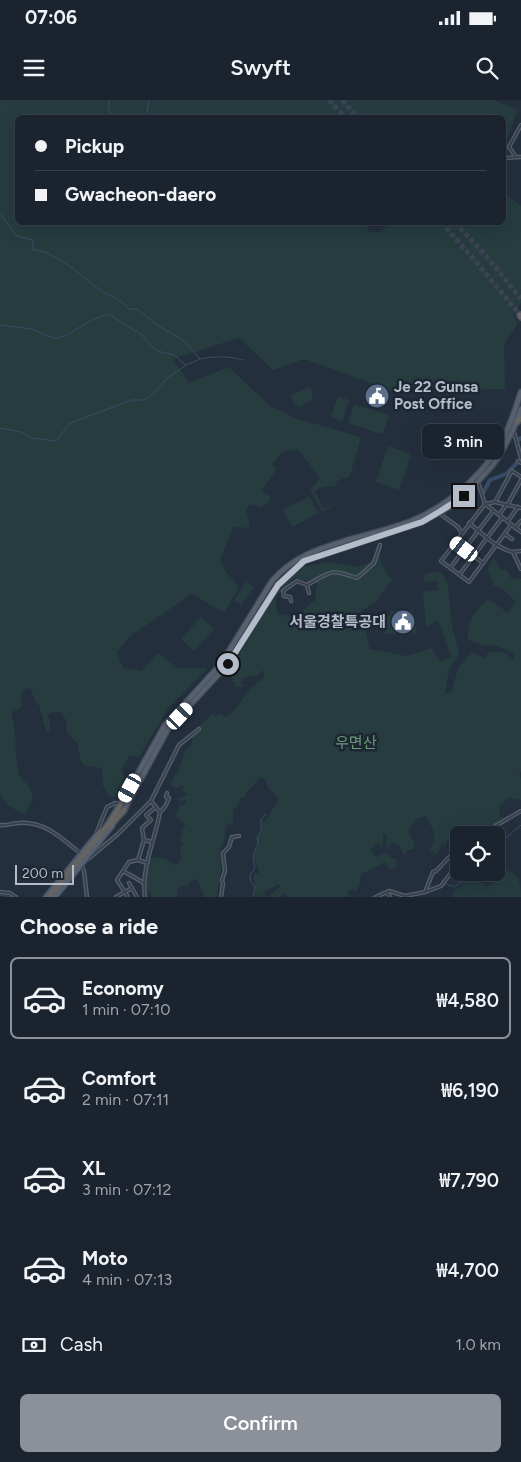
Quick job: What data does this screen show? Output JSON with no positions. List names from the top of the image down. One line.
{"parks":["우면산"],"places":{"public building":["Je 22 Gunsa Post Office","서울경찰특공대"]},"scale_bar":"200 m","page":{"status":"07:06","header":"Swyft","banner":["Pickup","Gwacheon-daero"],"bubble":"3 min","scale":"200 m","heading":"Choose a ride","list":[{"name":"Economy","note":"1 min · 07:10","value":"₩4,580"},{"name":"Comfort","note":"2 min · 07:11","value":"₩6,190"},{"name":"XL","note":"3 min · 07:12","value":"₩7,790"},{"name":"Moto","note":"4 min · 07:13","value":"₩4,700"}],"pay":["Cash","1.0 km"],"buttons":"Confirm"}}
